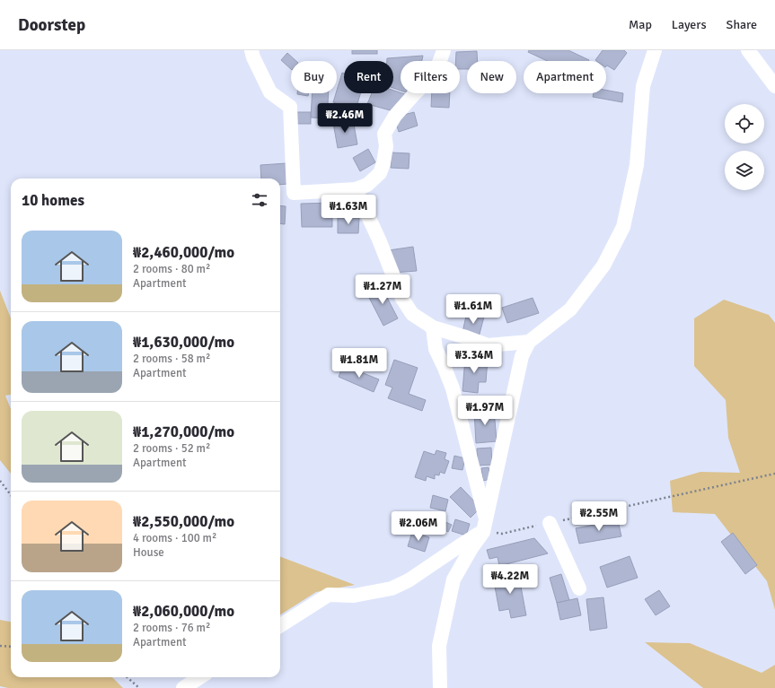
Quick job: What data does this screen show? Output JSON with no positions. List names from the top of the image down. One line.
{"page":{"header":"Doorstep","nav":["Map","Layers","Share"],"chip":["Buy","Rent","Filters","New","Apartment"],"price":["₩2.46M","₩1.63M","₩1.27M","₩1.61M","₩3.34M","₩1.81M","₩1.97M","₩2.55M","₩2.06M","₩4.22M"],"heading":"10 homes","list":[{"name":"₩2,460,000/mo","note":"2 rooms · 80 m² · Apartment"},{"name":"₩1,630,000/mo","note":"2 rooms · 58 m² · Apartment"},{"name":"₩1,270,000/mo","note":"2 rooms · 52 m² · Apartment"},{"name":"₩2,550,000/mo","note":"4 rooms · 100 m² · House"},{"name":"₩2,060,000/mo","note":"2 rooms · 76 m² · Apartment"}]}}
